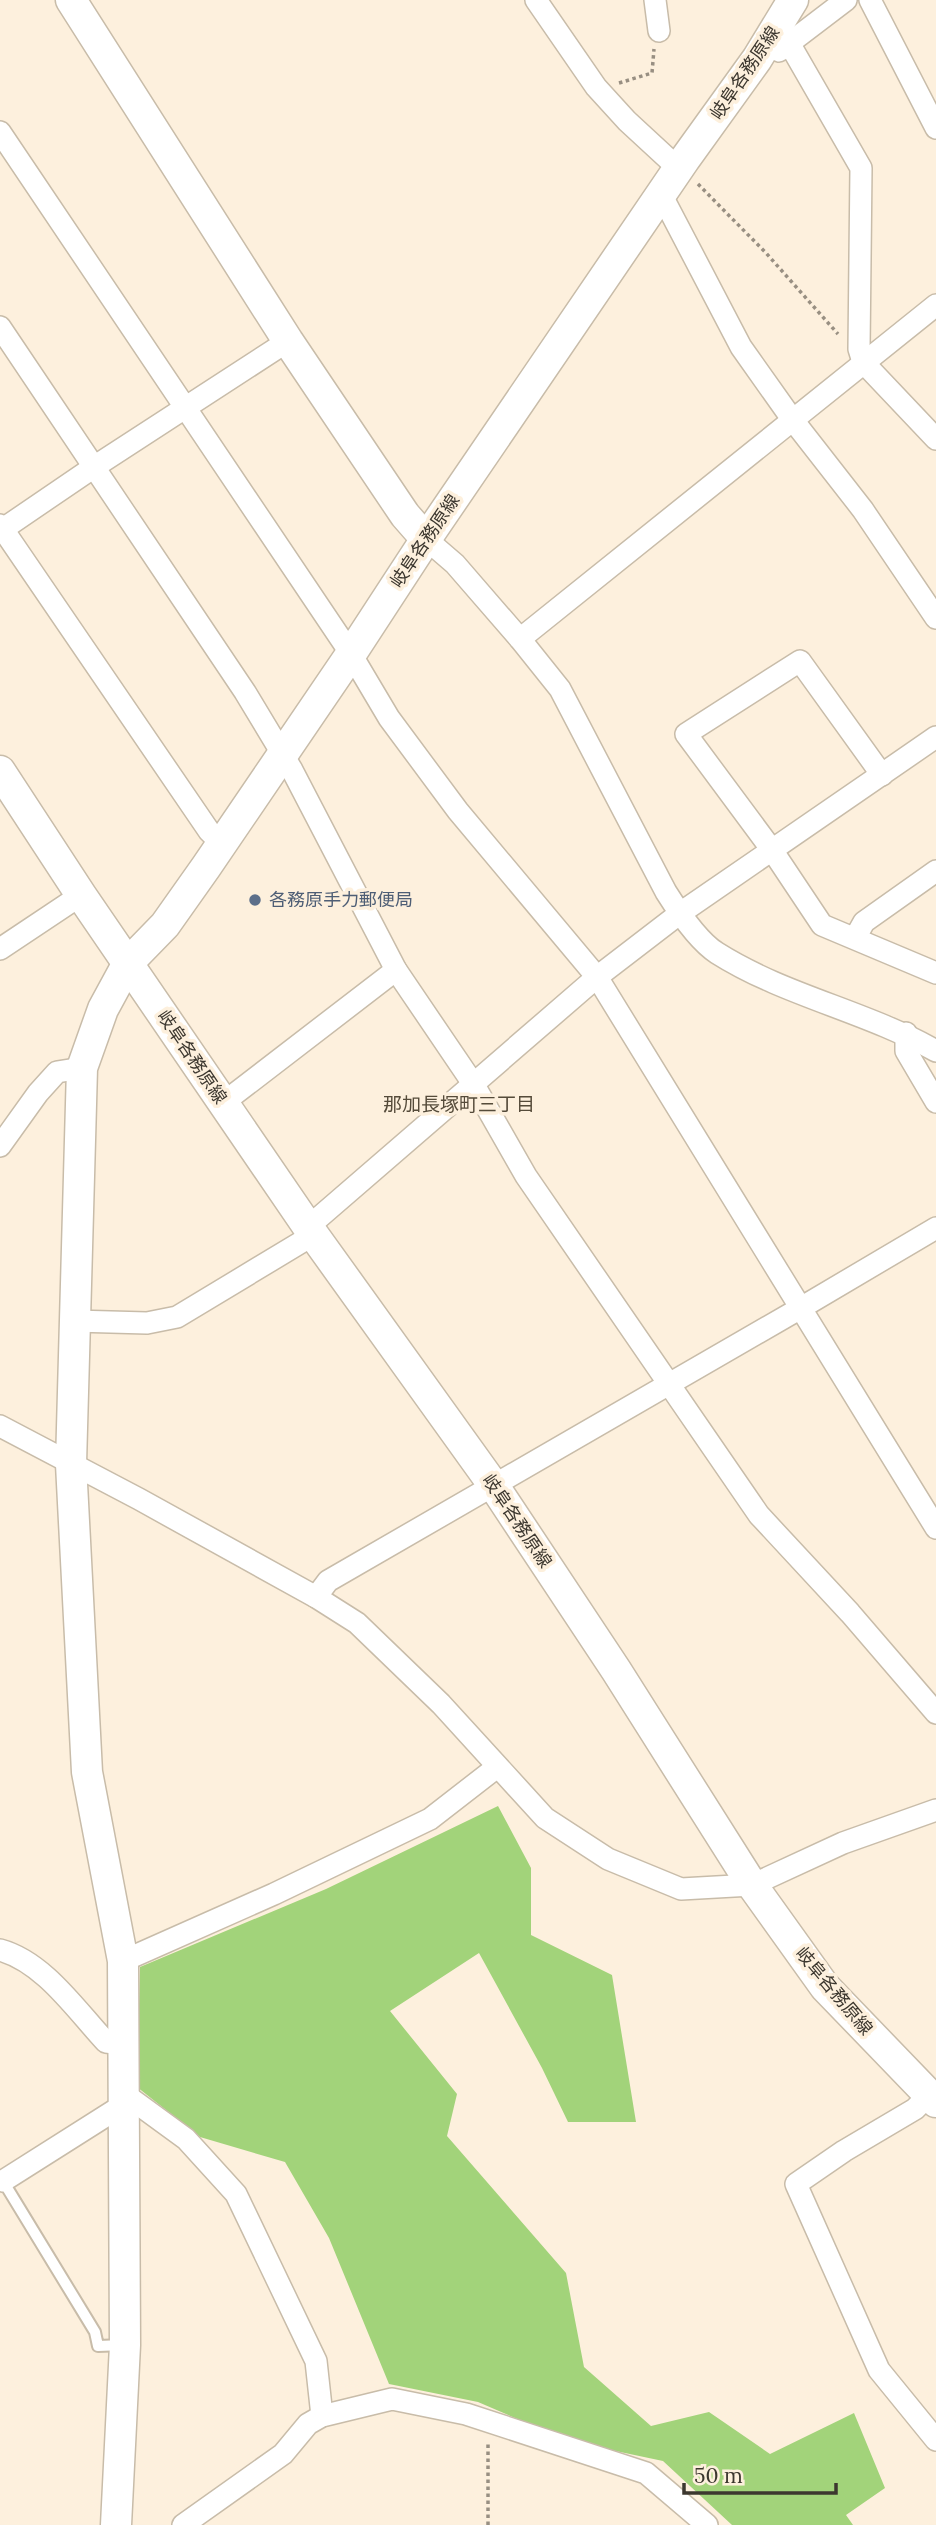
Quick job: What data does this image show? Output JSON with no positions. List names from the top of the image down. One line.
{"streets":{"main road":["岐阜各務原線"]},"districts":["那加長塚町三丁目"],"places":["各務原手力郵便局"],"scale_bar":"50 m"}
